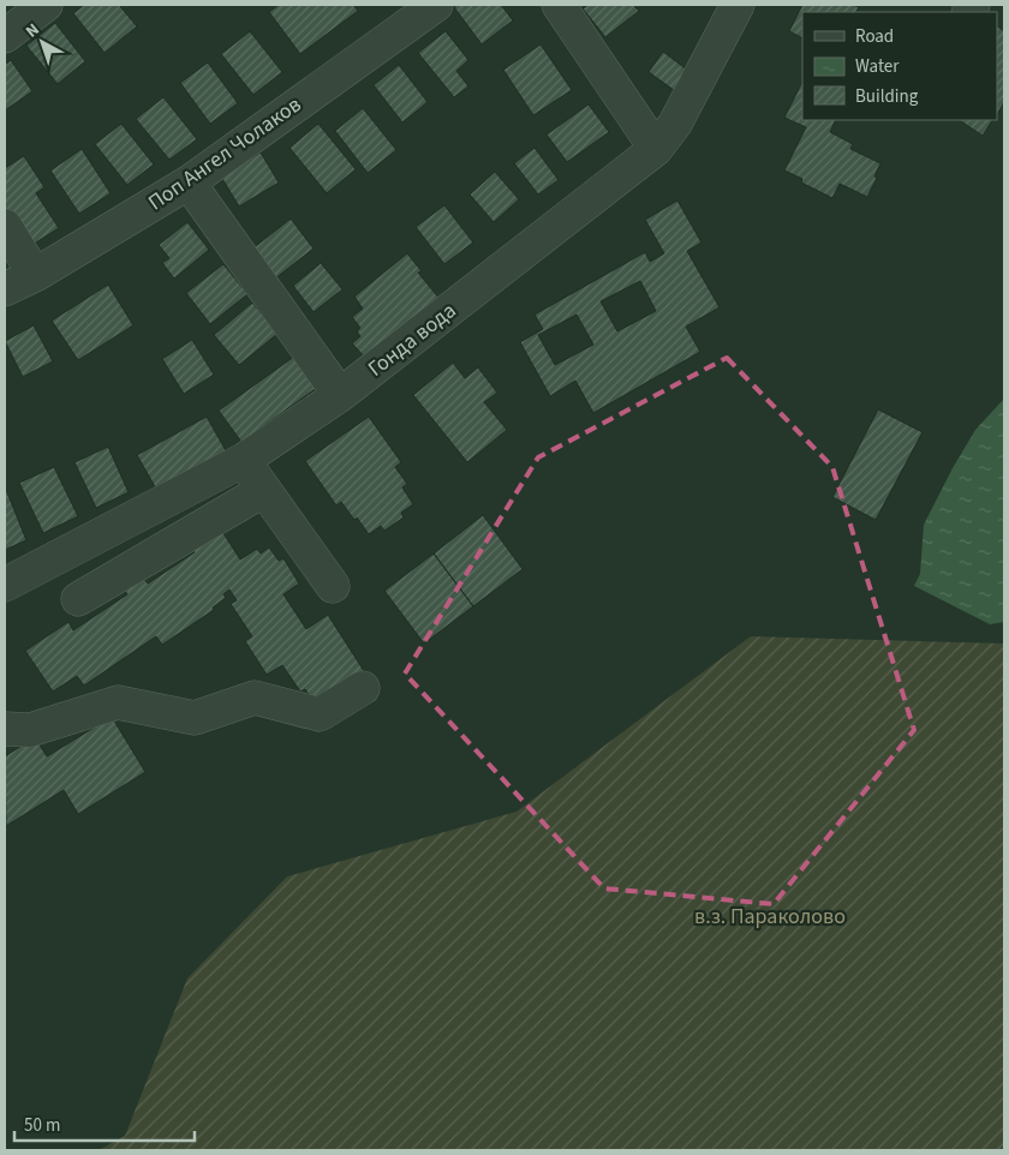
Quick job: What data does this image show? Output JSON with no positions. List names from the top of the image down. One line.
{"streets":{"street":["Поп Ангел Чолаков","Гонда вода"]},"parks":["в.з. Параколово"],"legend":["Road","Water","Building"],"scale_bar":"50 m","north":"top left"}
